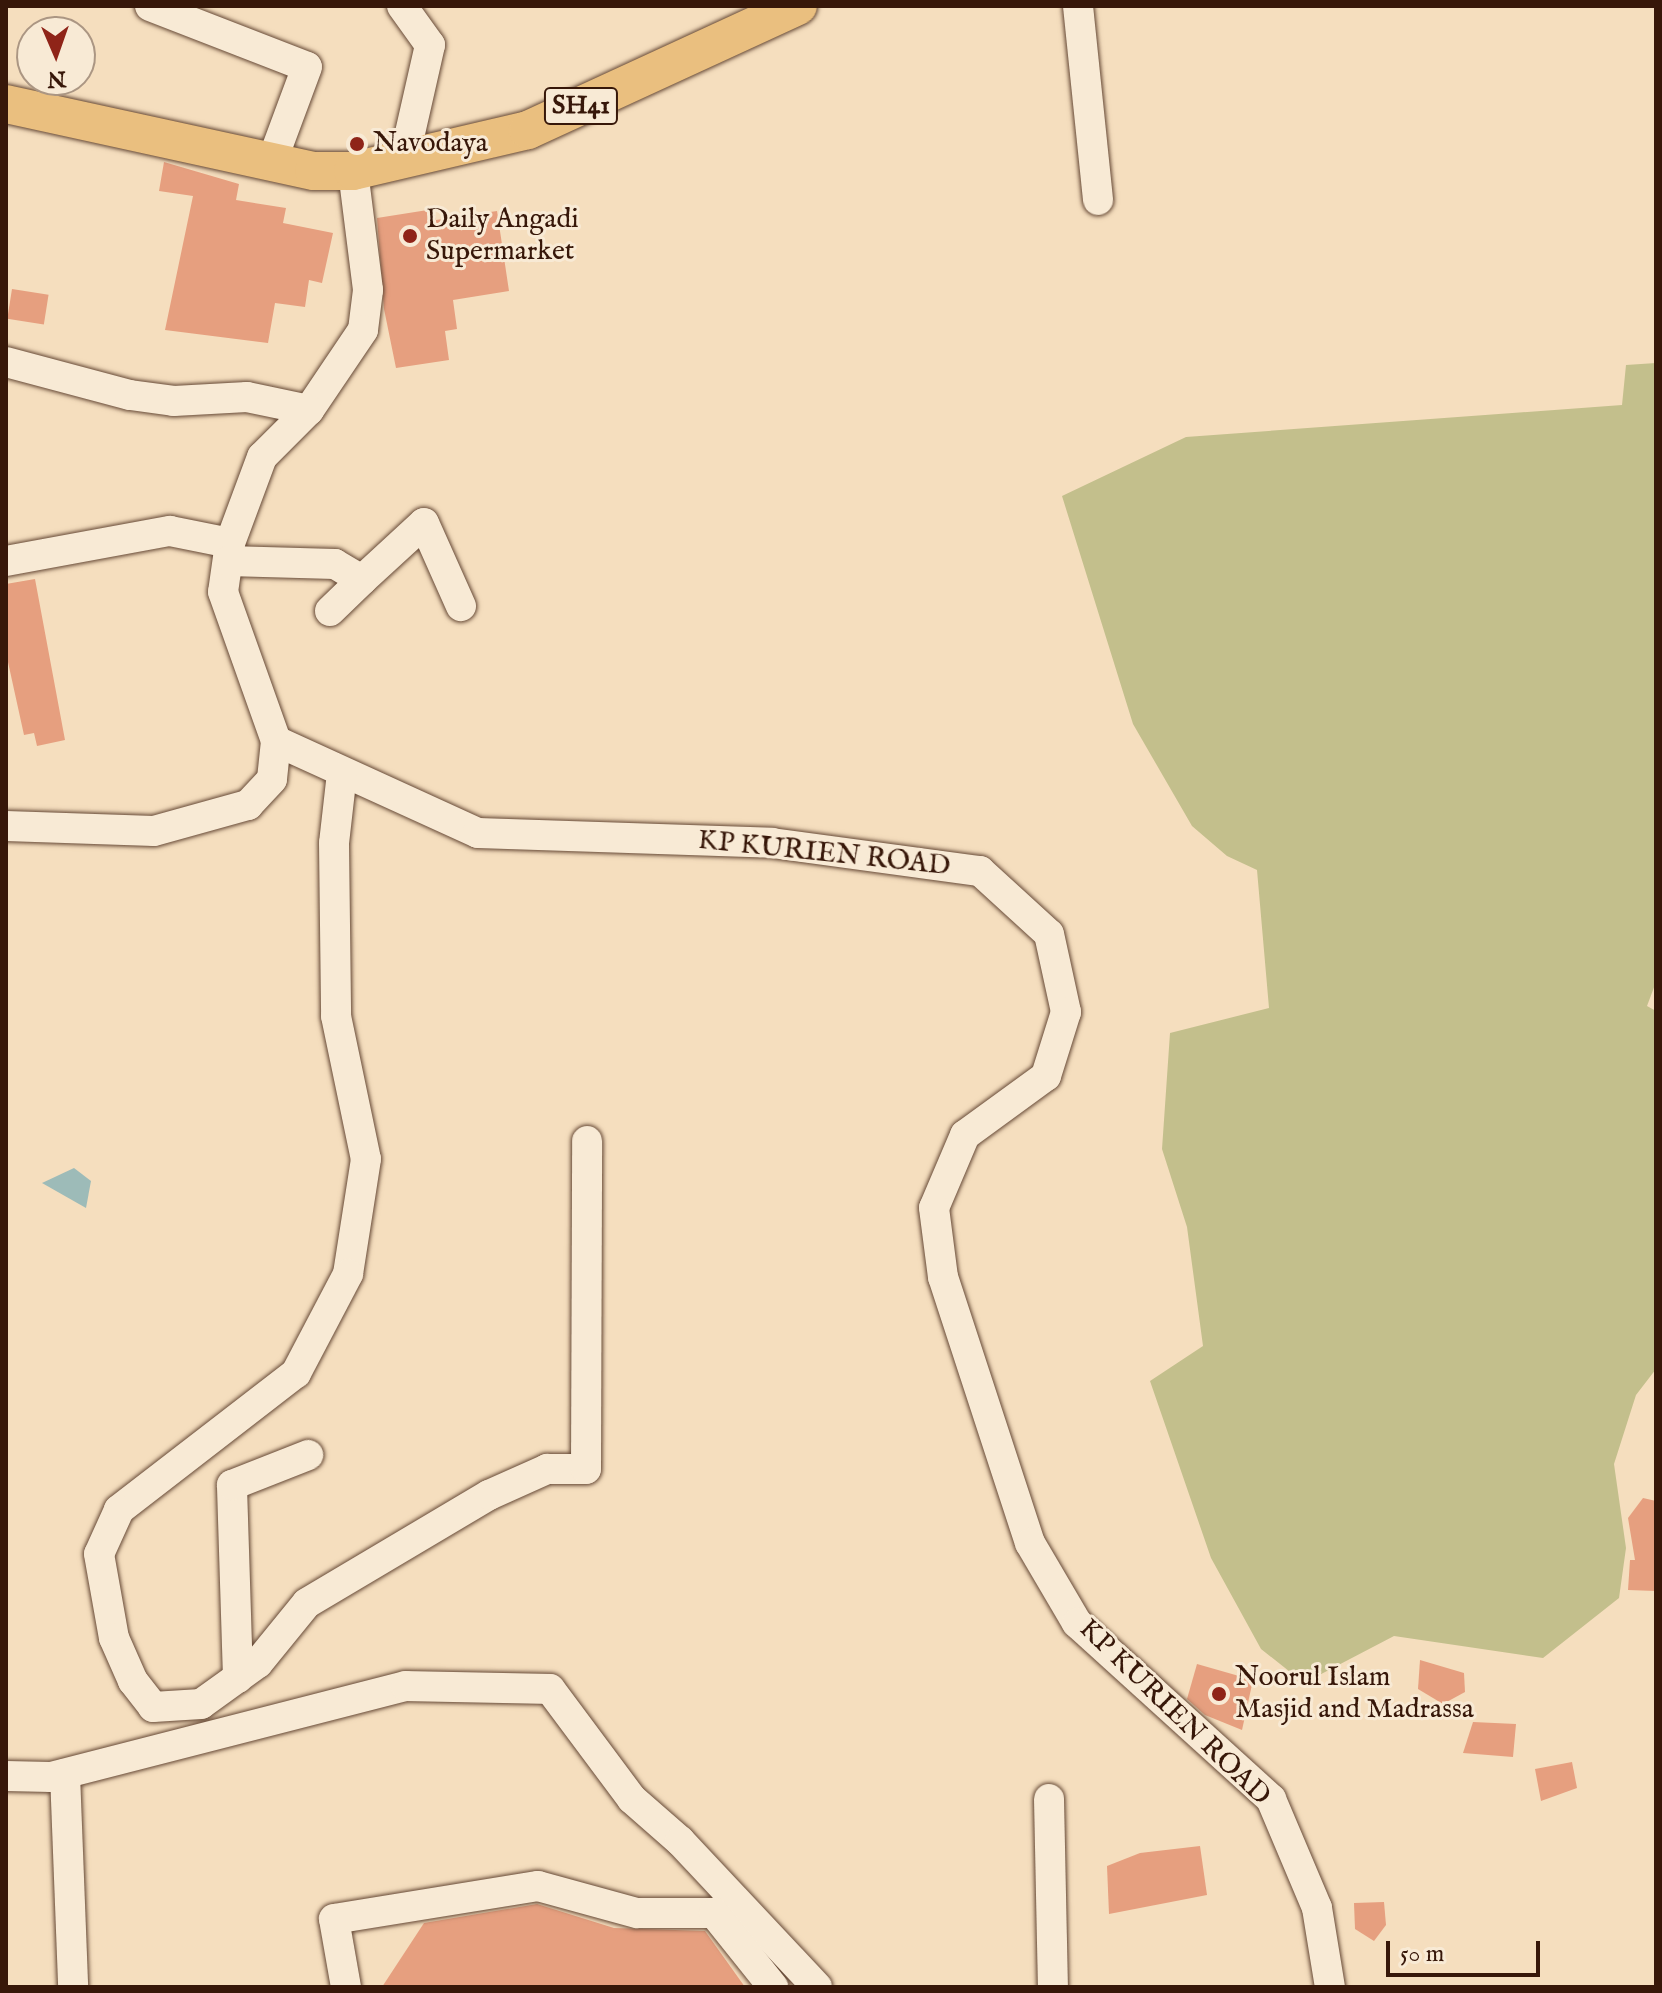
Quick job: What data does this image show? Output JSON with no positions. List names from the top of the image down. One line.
{"streets":{"main road":["SH41"],"street":["KP KURIEN ROAD"]},"places":["Navodaya","Daily Angadi Supermarket","Noorul Islam Masjid and Madrassa"],"scale_bar":"50 m","north":"bottom"}
